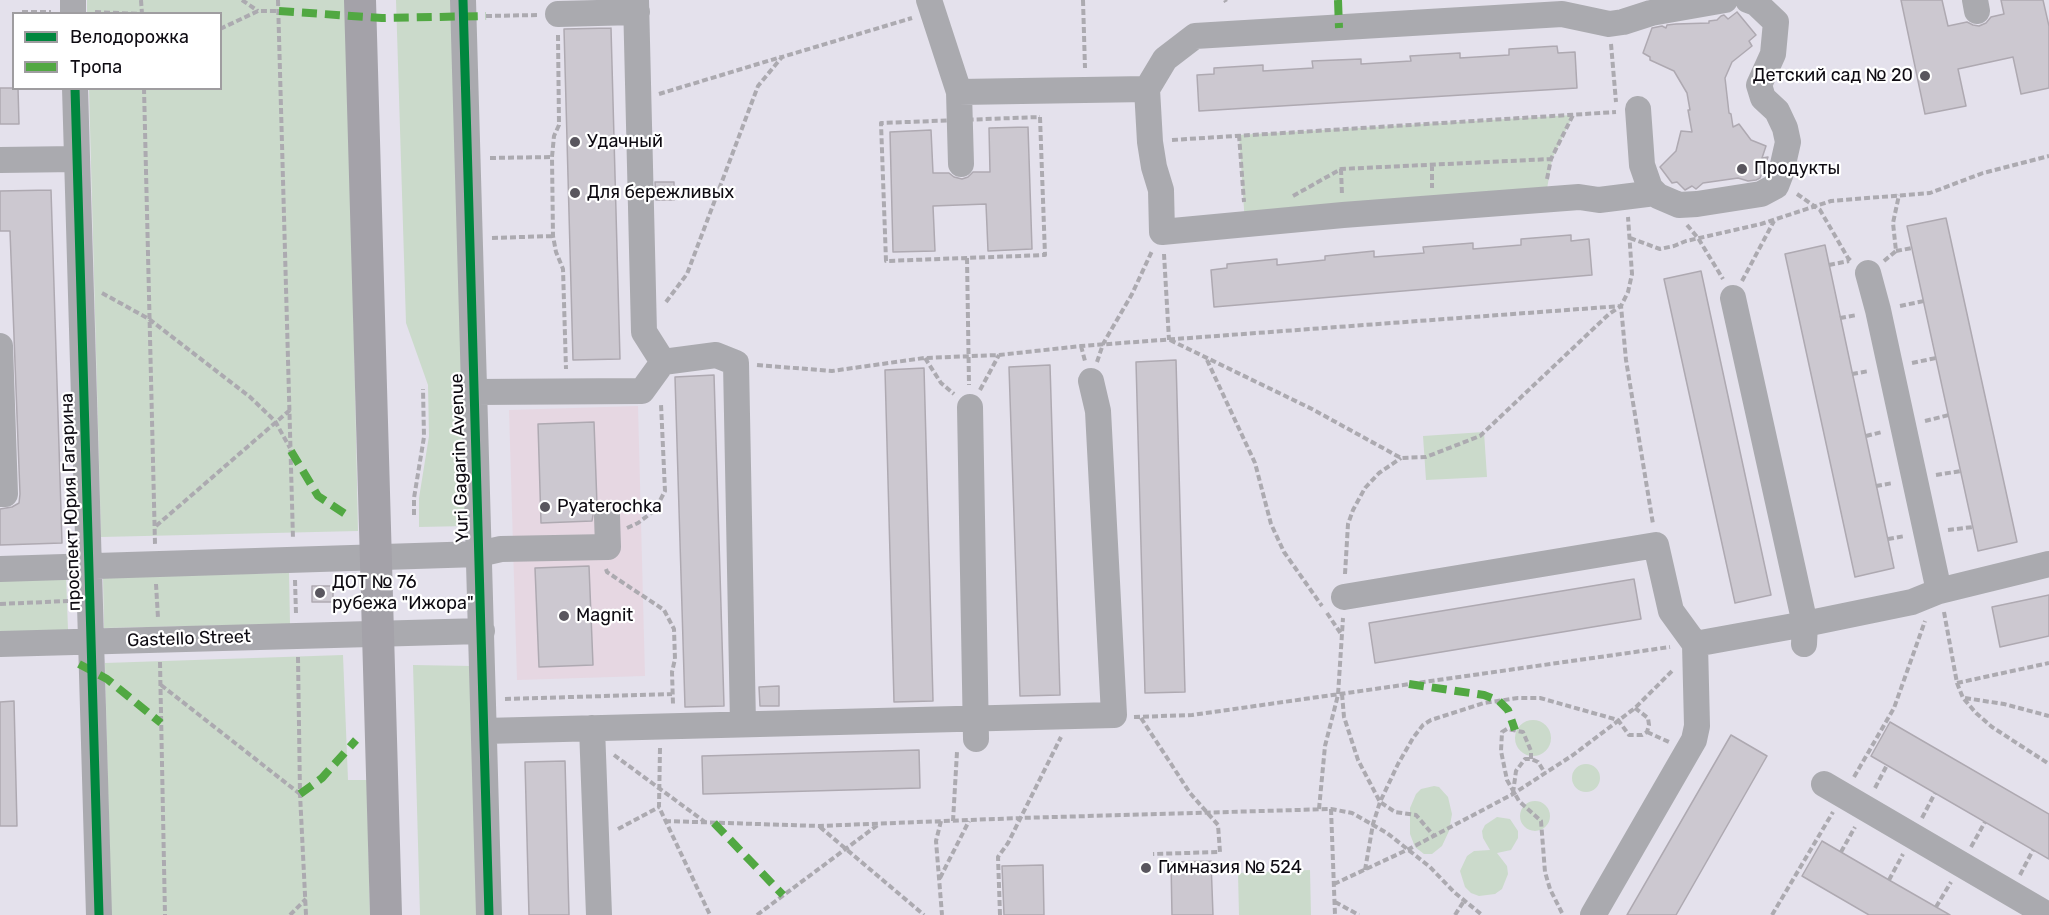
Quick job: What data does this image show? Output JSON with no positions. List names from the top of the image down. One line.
{"streets":{"street":["Yuri Gagarin Avenue","проспект Юрия Гагарина","Gastello Street"]},"crossings":[["проспект Юрия Гагарина","Gastello Street"]],"places":["Детский сад № 20","Удачный","Продукты","Для бережливых","Pyaterochka","ДОТ № 76 рубежа \"Ижора\"","Magnit","Гимназия № 524"],"legend":["Велодорожка","Тропа"]}
